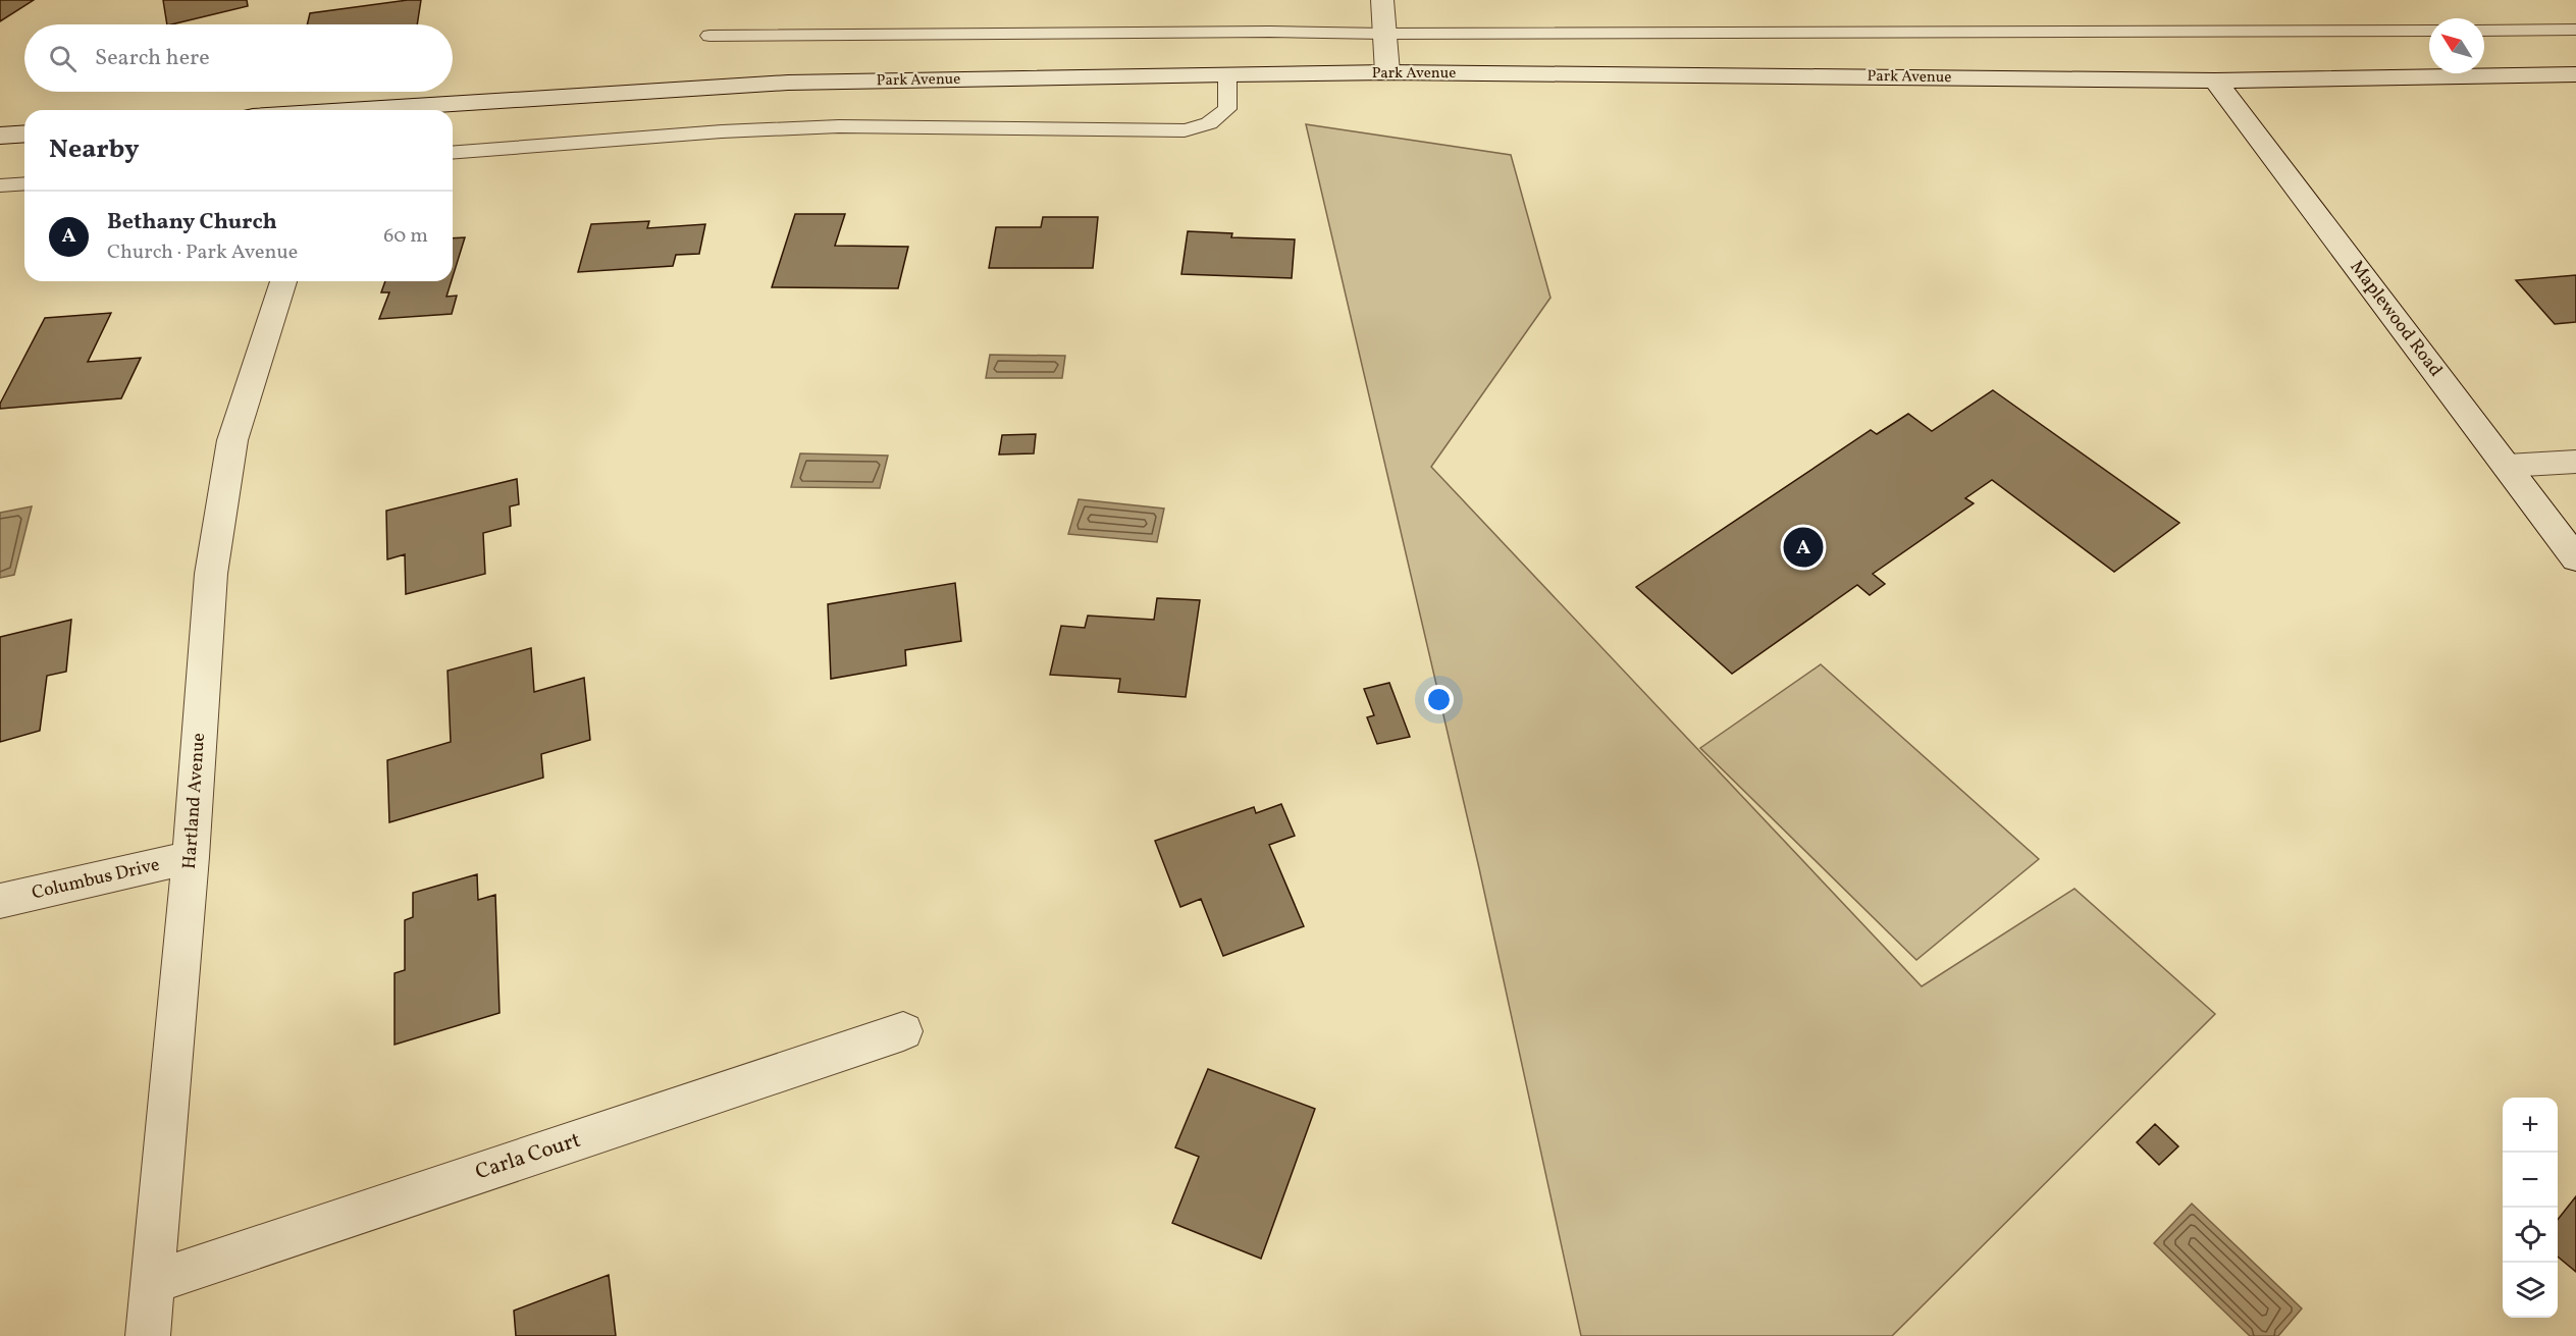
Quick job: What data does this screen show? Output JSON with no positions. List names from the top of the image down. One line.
{"streets":{"main road":["Park Avenue","Maplewood Road","Hartland Avenue","Columbus Drive","Carla Court"]},"crossings":[["Park Avenue","Maplewood Road"],["Hartland Avenue","Columbus Drive"],["Hartland Avenue","Carla Court"]],"north":"top left","page":{"search":"Search here","heading":"Nearby","list":[{"mark":"A","name":"Bethany Church","note":"Church · Park Avenue","value":"60 m"}],"pins":"A","map_buttons":["+","−"]}}
